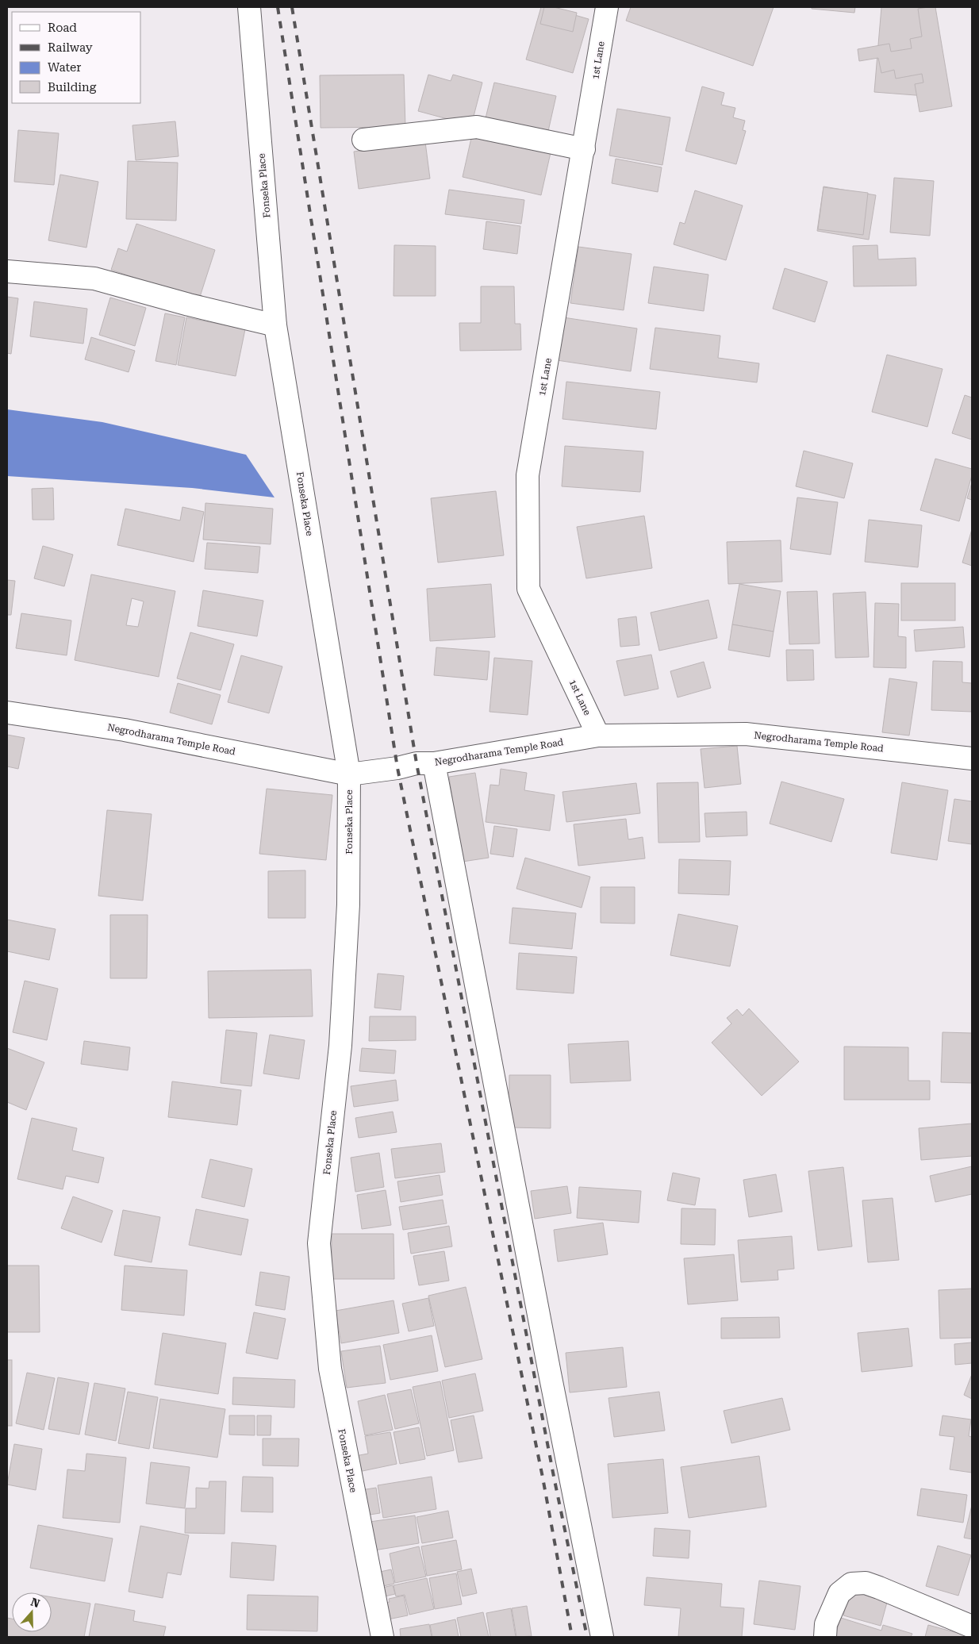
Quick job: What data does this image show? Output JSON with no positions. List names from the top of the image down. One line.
{"streets":{"street":["1st Lane","Fonseka Place","Negrodharama Temple Road"]},"crossings":[["1st Lane","Negrodharama Temple Road"],["Fonseka Place","Negrodharama Temple Road"]],"legend":["Road","Railway","Water","Building"],"north":"top"}
